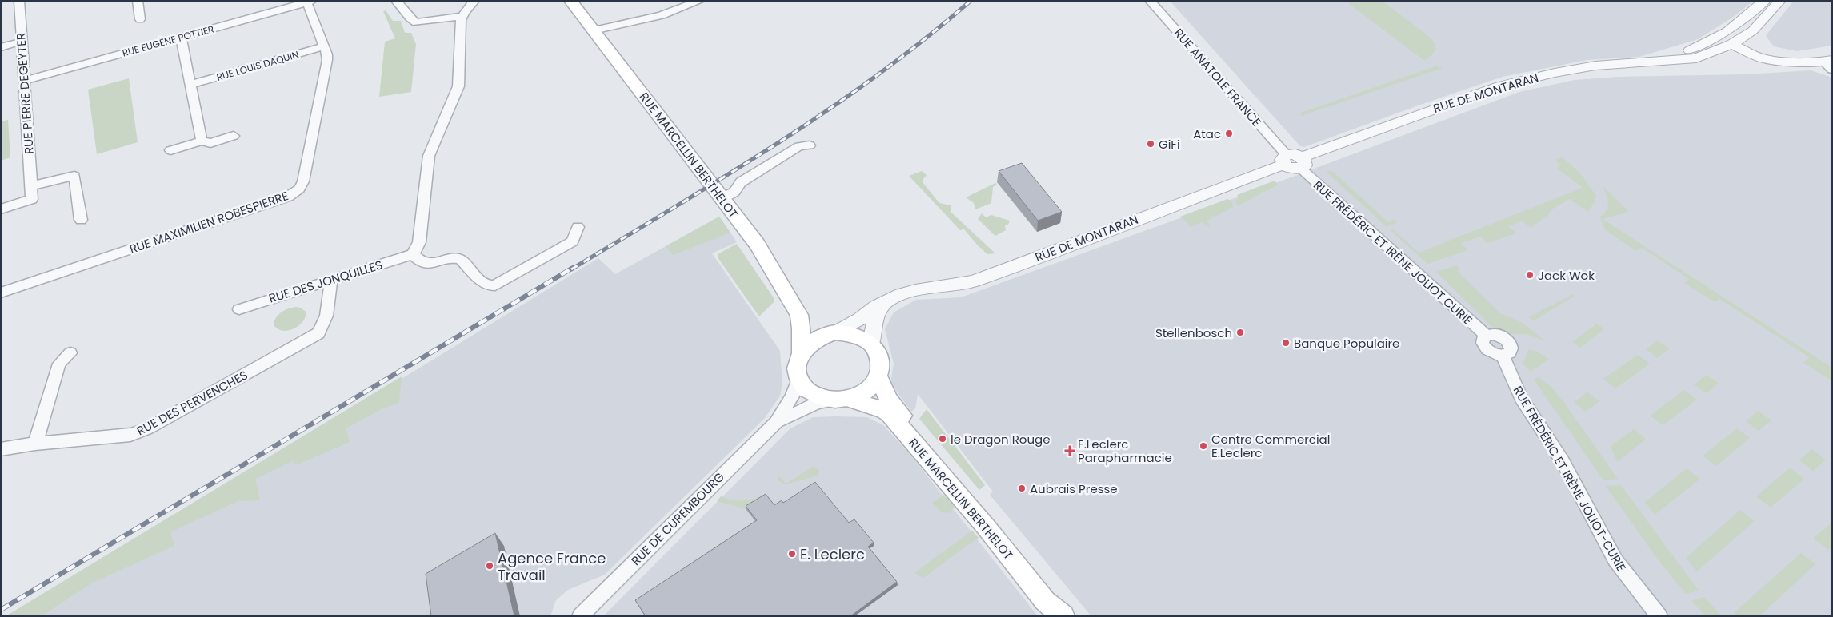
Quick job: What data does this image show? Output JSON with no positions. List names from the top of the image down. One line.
{"streets":{"main road":["RUE MARCELLIN BERTHELOT"],"street":["RUE EUGÈNE POTTIER","RUE LOUIS DAQUIN","RUE ANATOLE FRANCE","RUE DE MONTARAN","RUE PIERRE DEGEYTER","RUE MAXIMILIEN ROBESPIERRE","RUE FRÉDÉRIC ET IRÈNE JOLIOT CURIE","RUE DES JONQUILLES","RUE DES PERVENCHES","RUE FRÉDÉRIC ET IRÈNE JOLIOT-CURIE","RUE DE CUREMBOURG"]},"crossings":[["RUE EUGÈNE POTTIER","RUE PIERRE DEGEYTER"],["RUE EUGÈNE POTTIER","RUE MAXIMILIEN ROBESPIERRE"],["RUE LOUIS DAQUIN","RUE MAXIMILIEN ROBESPIERRE"],["RUE ANATOLE FRANCE","RUE DE MONTARAN"],["RUE DE MONTARAN","RUE MARCELLIN BERTHELOT"],["RUE DE MONTARAN","RUE FRÉDÉRIC ET IRÈNE JOLIOT CURIE"],["RUE DE MONTARAN","RUE DE CUREMBOURG"],["RUE MARCELLIN BERTHELOT","RUE DE CUREMBOURG"],["RUE FRÉDÉRIC ET IRÈNE JOLIOT CURIE","RUE FRÉDÉRIC ET IRÈNE JOLIOT-CURIE"],["RUE DES JONQUILLES","RUE DES PERVENCHES"]],"places":{"other":["Atac","GiFi","Jack Wok","Stellenbosch","Banque Populaire","le Dragon Rouge","Centre Commercial E.Leclerc","Aubrais Presse","E. Leclerc","Agence France Travail"],"health":["E.Leclerc Parapharmacie"]}}
